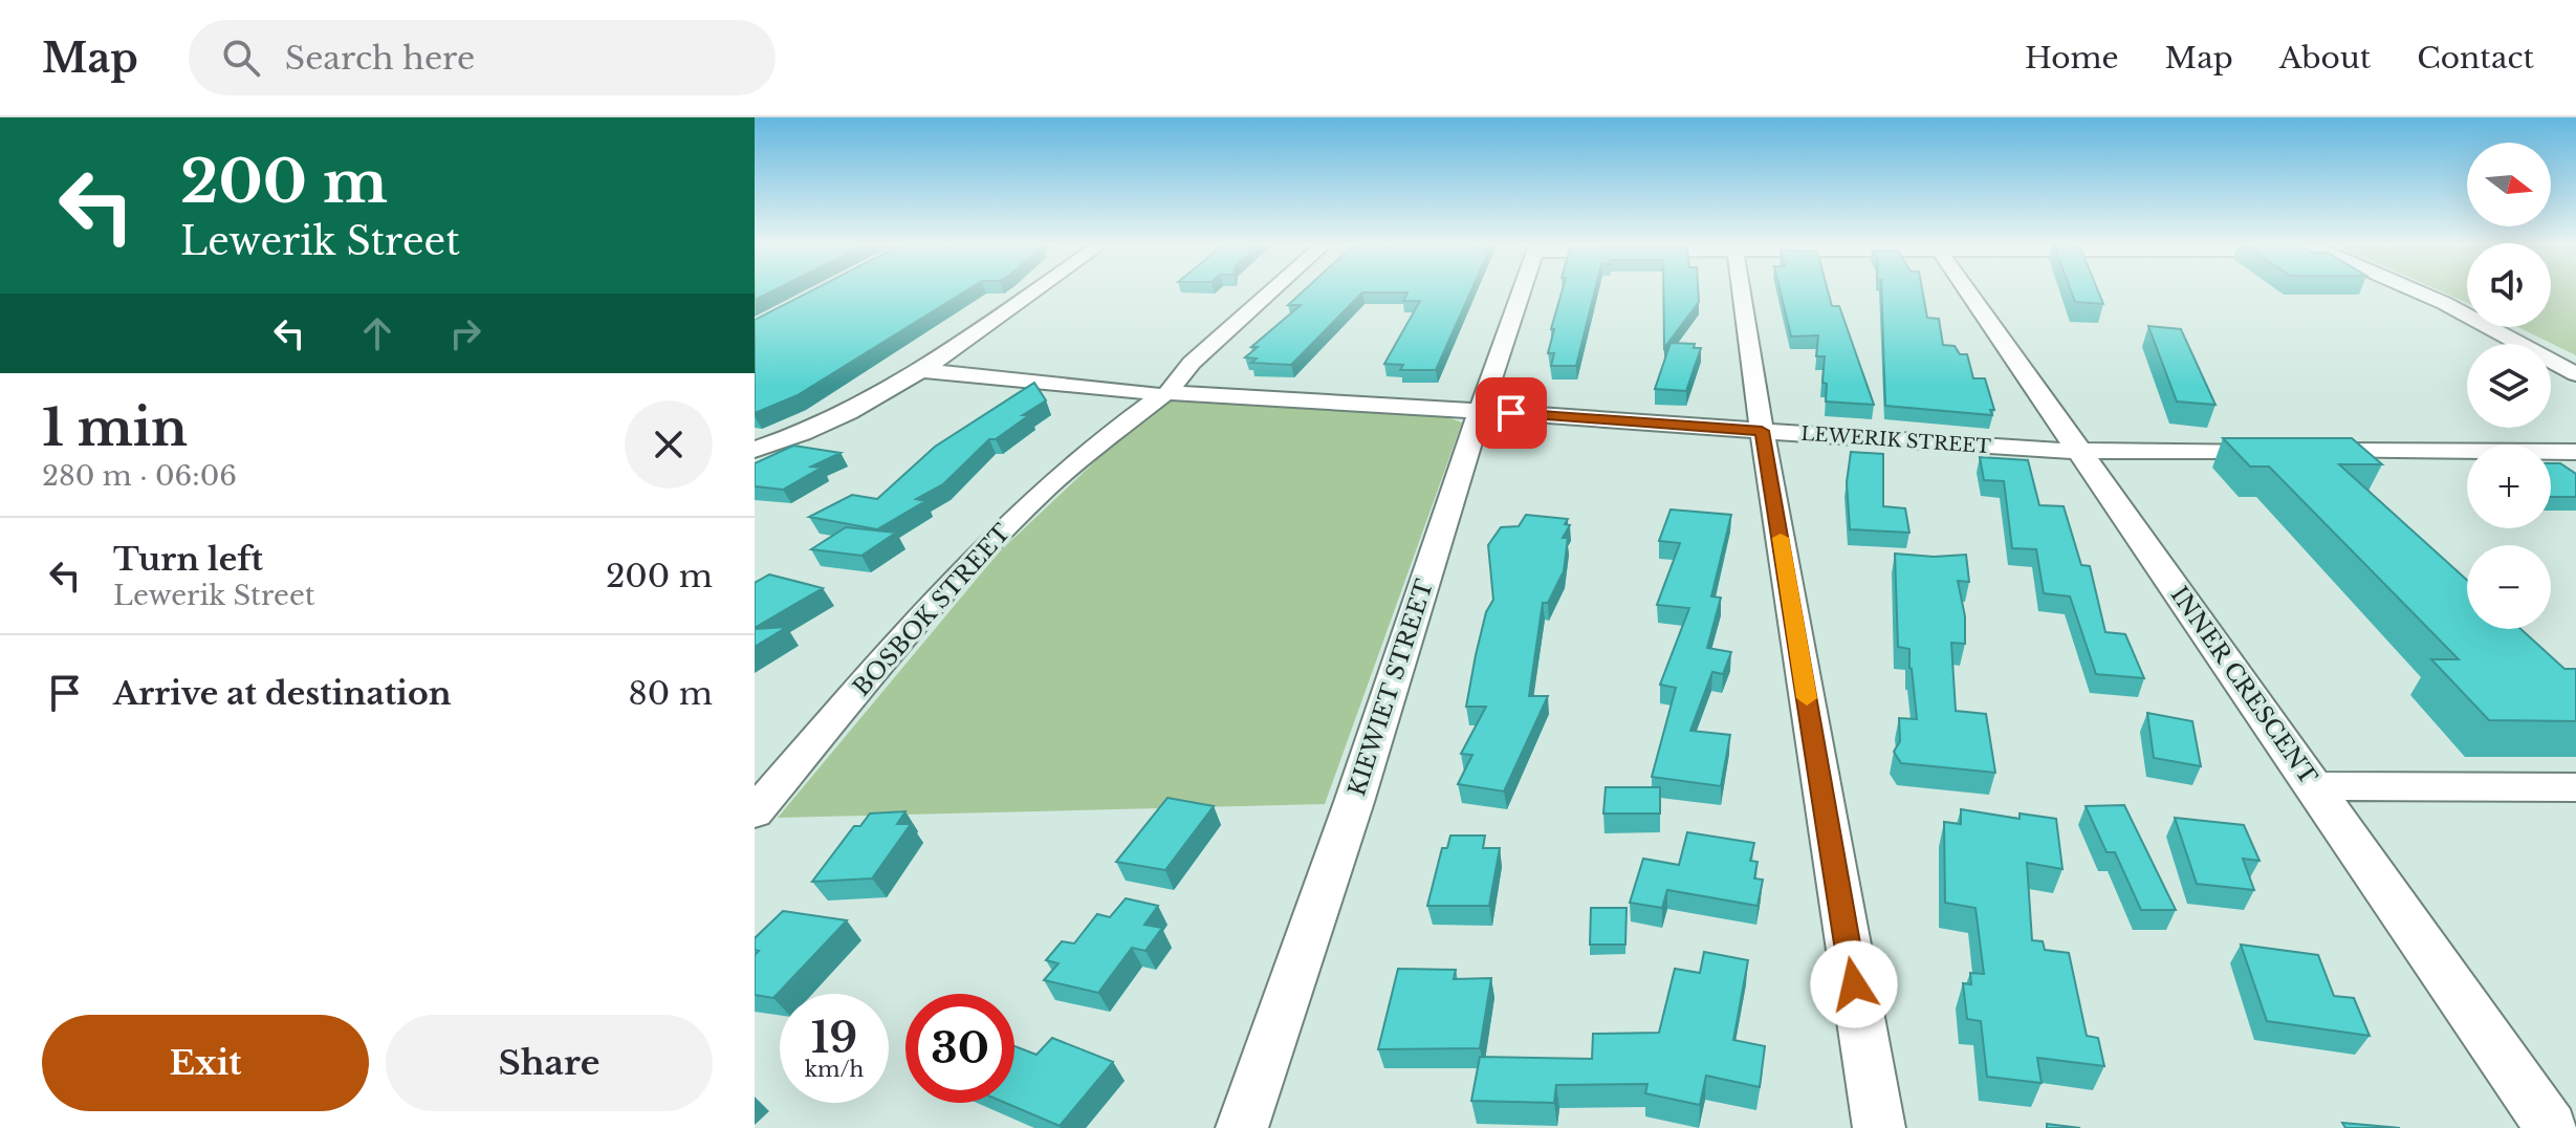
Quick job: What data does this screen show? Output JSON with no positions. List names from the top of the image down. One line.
{"streets":{"street":["LEWERIK STREET","BOSBOK STREET","INNER CRESCENT","KIEWIET STREET"]},"crossings":[["LEWERIK STREET","BOSBOK STREET"],["LEWERIK STREET","INNER CRESCENT"],["LEWERIK STREET","KIEWIET STREET"]],"north":"right","page":{"header":"Map","search":"Search here","nav":["Home","Map","About","Contact"],"turn":["200 m","Lewerik Street"],"map_buttons":["+","−"],"heading":["1 min","280 m · 06:06"],"list":[{"name":"Turn left","note":"Lewerik Street","value":"200 m"},{"name":"Arrive at destination","value":"80 m"}],"speed":"19 km/h","limit":"30","buttons":["Exit","Share"]}}
